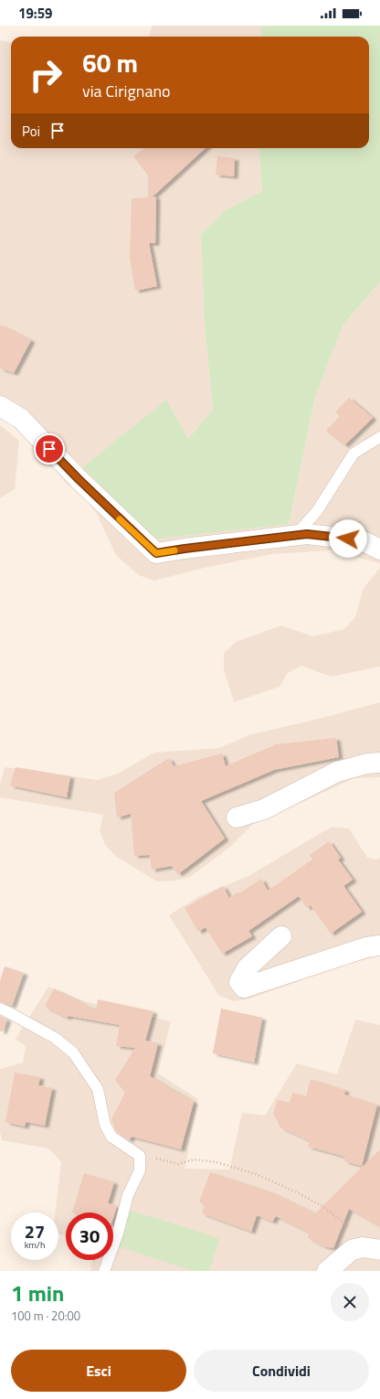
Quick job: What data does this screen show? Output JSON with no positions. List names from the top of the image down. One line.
{"page":{"status":"19:59","turn":["60 m","via Cirignano"],"then":"Poi","speed":"27 km/h","limit":"30","heading":["1 min","100 m · 20:00"],"buttons":["Esci","Condividi"]}}
